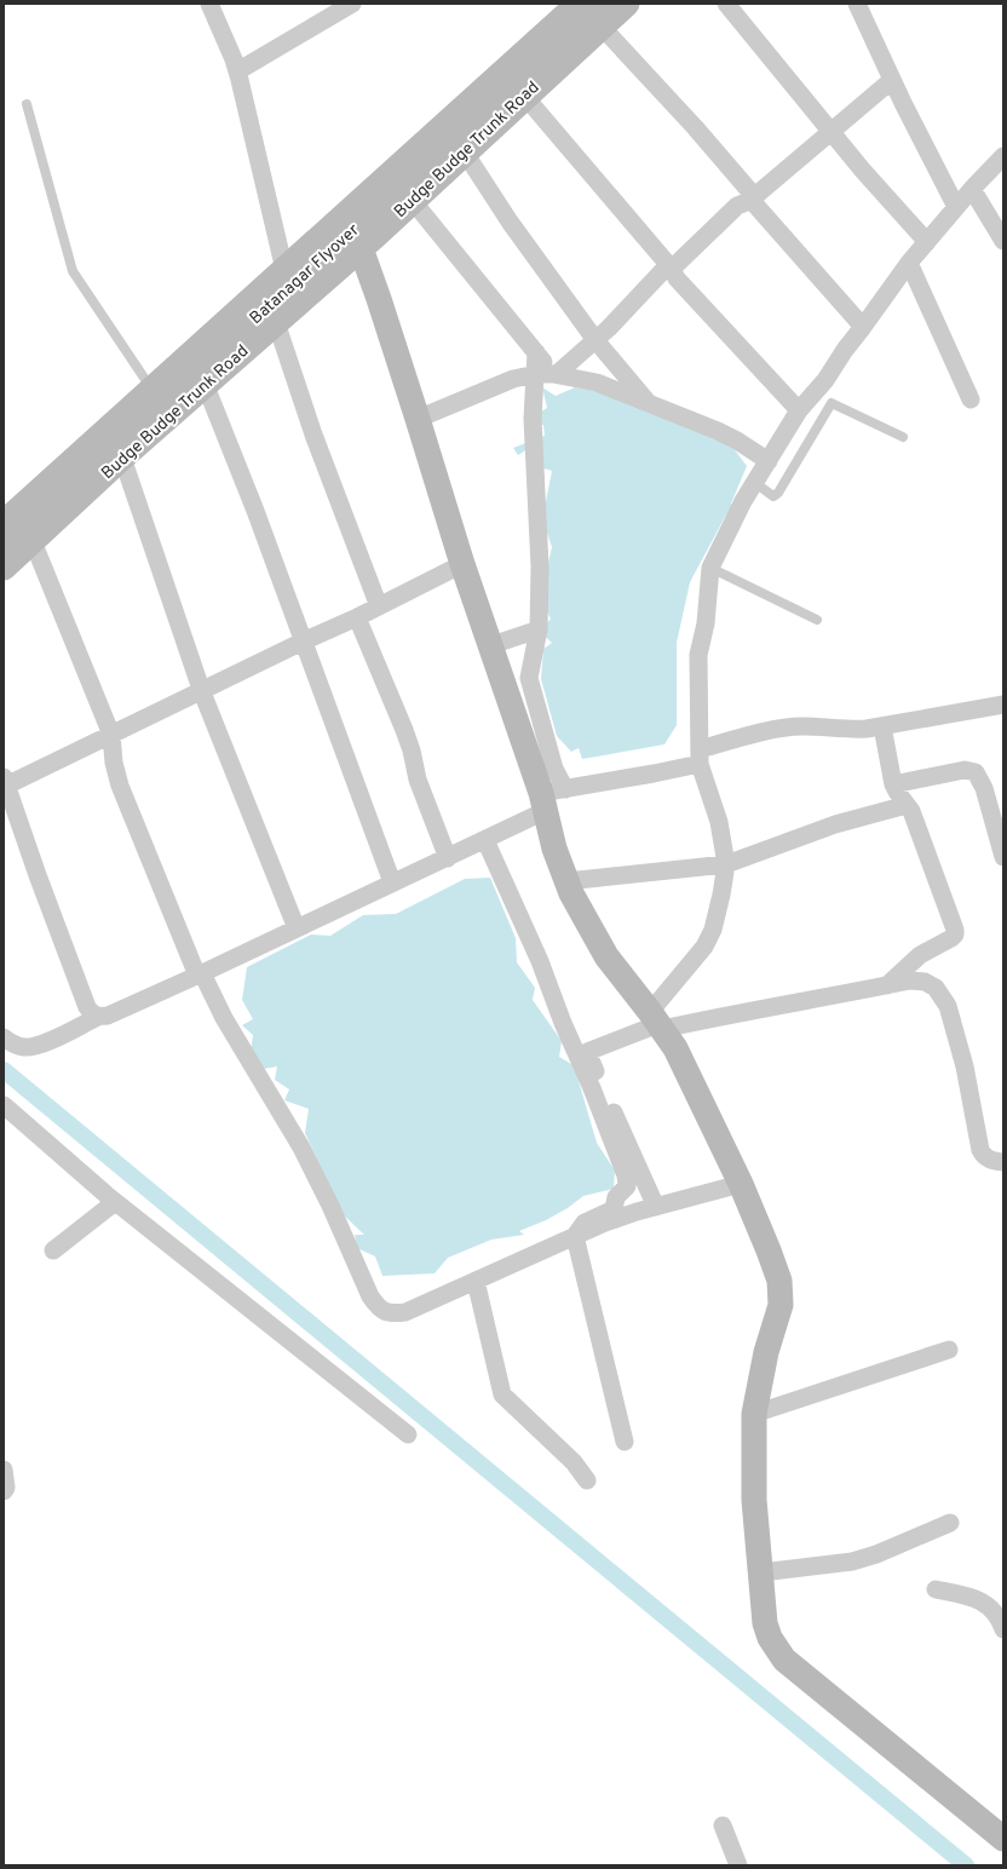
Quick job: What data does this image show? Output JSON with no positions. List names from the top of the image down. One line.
{"streets":{"street":["Budge Budge Trunk Road","Batanagar Flyover"]},"crossings":[["Budge Budge Trunk Road","Batanagar Flyover"]]}
